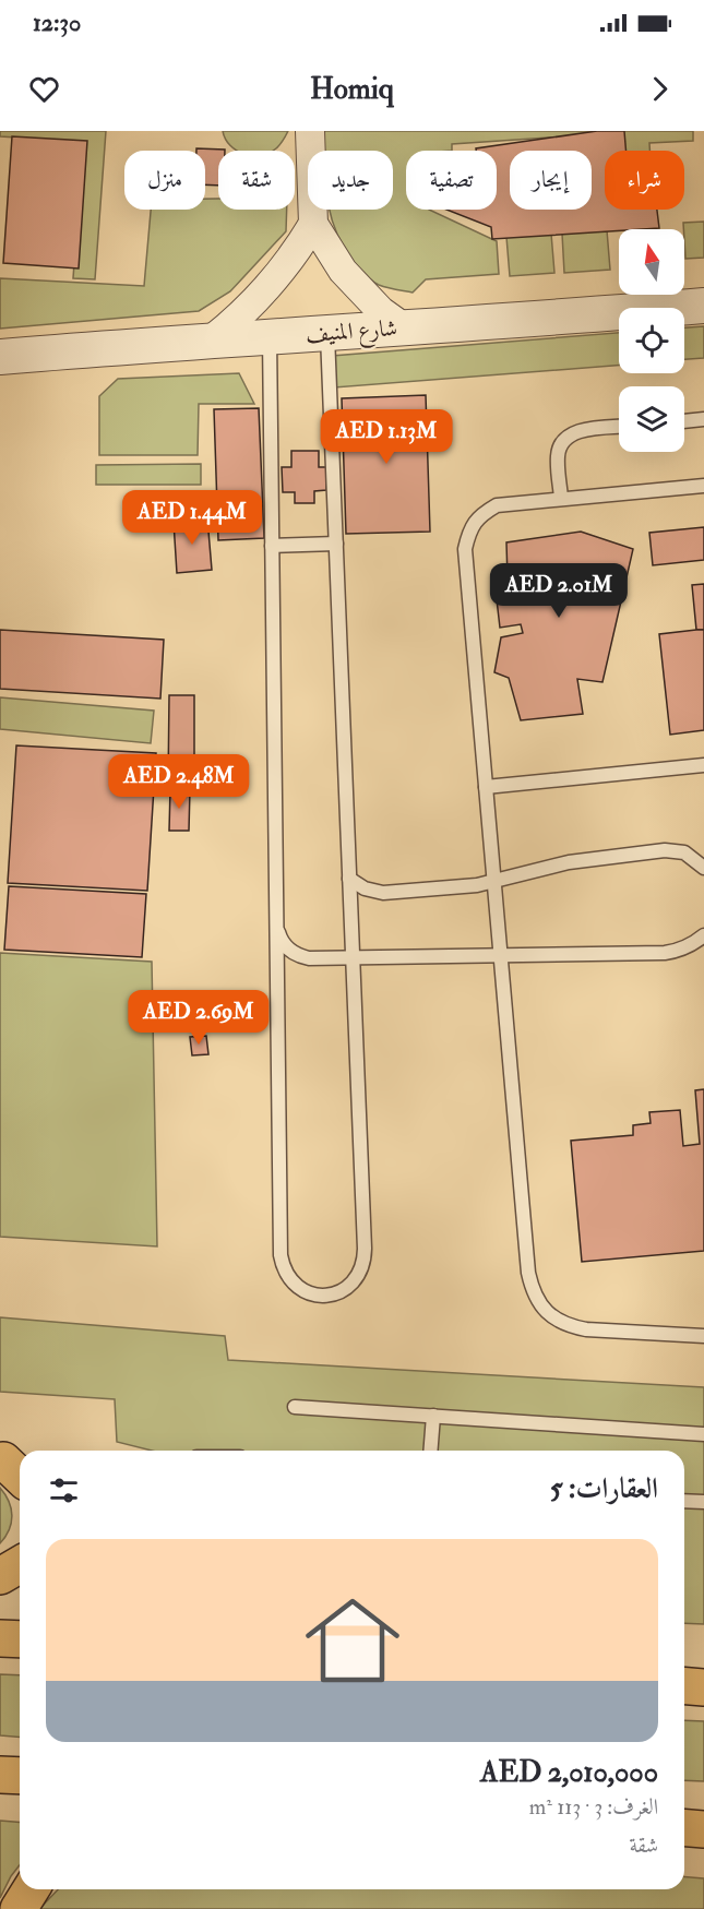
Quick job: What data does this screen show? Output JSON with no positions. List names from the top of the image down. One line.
{"streets":{"street":["شارع المنيف"]},"north":"top","page":{"status":"12:30","header":"Homiq","chip":["شراء","إيجار","تصفية","جديد","شقة","منزل"],"price":["AED 1.13M","AED 1.44M","AED 2.01M","AED 2.48M","AED 2.69M"],"heading":"العقارات: 5","list":[{"name":"AED 2,010,000","note":"الغرف: 3 · 113 m² · شقة"}]}}
